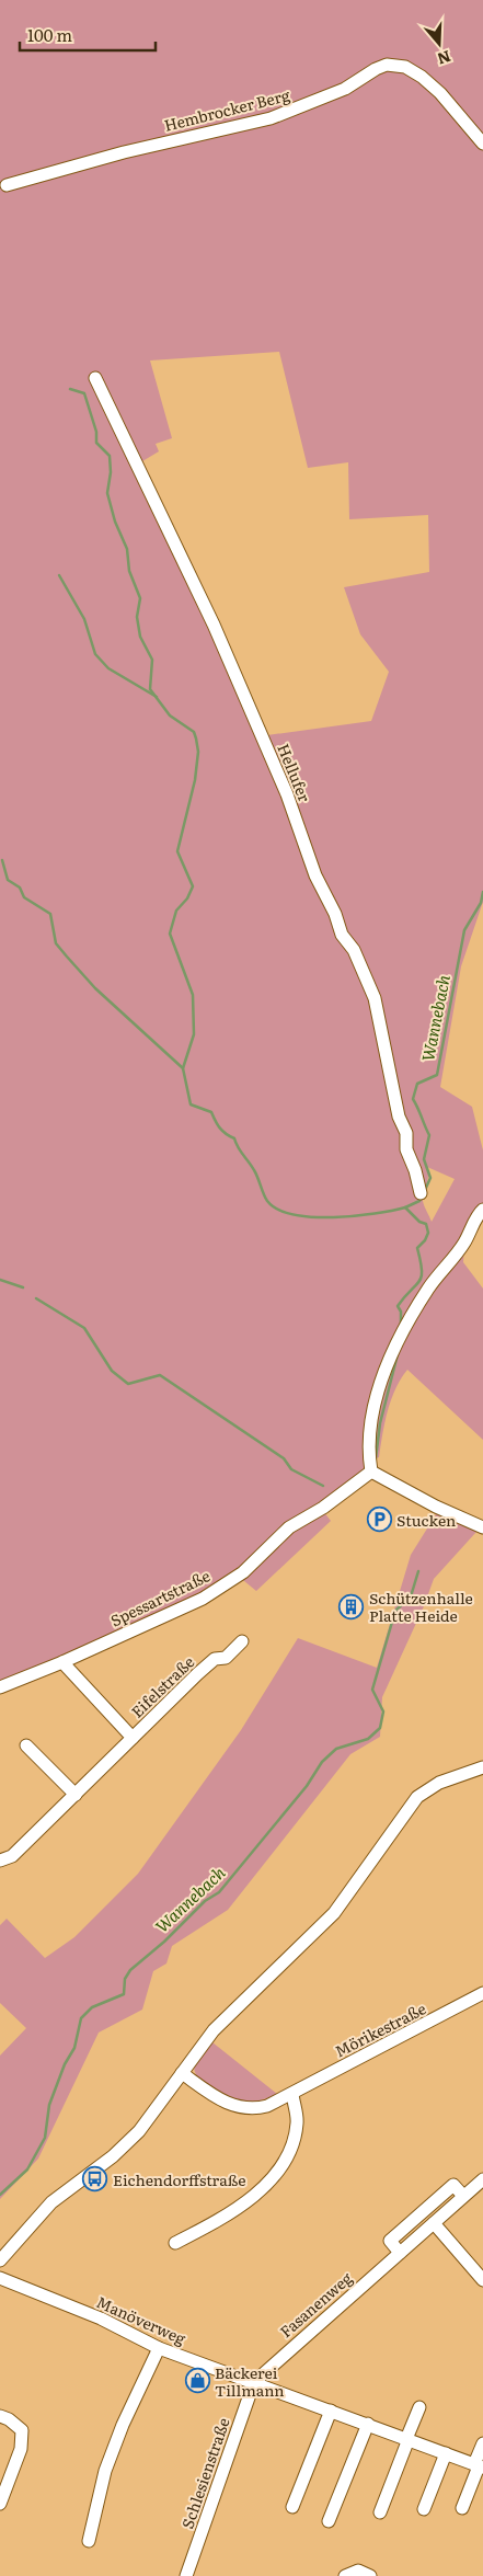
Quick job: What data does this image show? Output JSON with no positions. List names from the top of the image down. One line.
{"streets":{"street":["Hembrocker Berg","Hellufer","Spessartstraße","Eifelstraße","Mörikestraße","Fasanenweg","Manöverweg","Schlesienstraße"]},"crossings":[["Spessartstraße","Eifelstraße"],["Fasanenweg","Manöverweg"],["Fasanenweg","Schlesienstraße"],["Manöverweg","Schlesienstraße"]],"water":["Wannebach"],"places":{"parking":["Stucken"],"building":["Schützenhalle Platte Heide"],"bus stop":["Eichendorffstraße"],"shop":["Bäckerei Tillmann"]},"scale_bar":"100 m","north":"bottom"}
